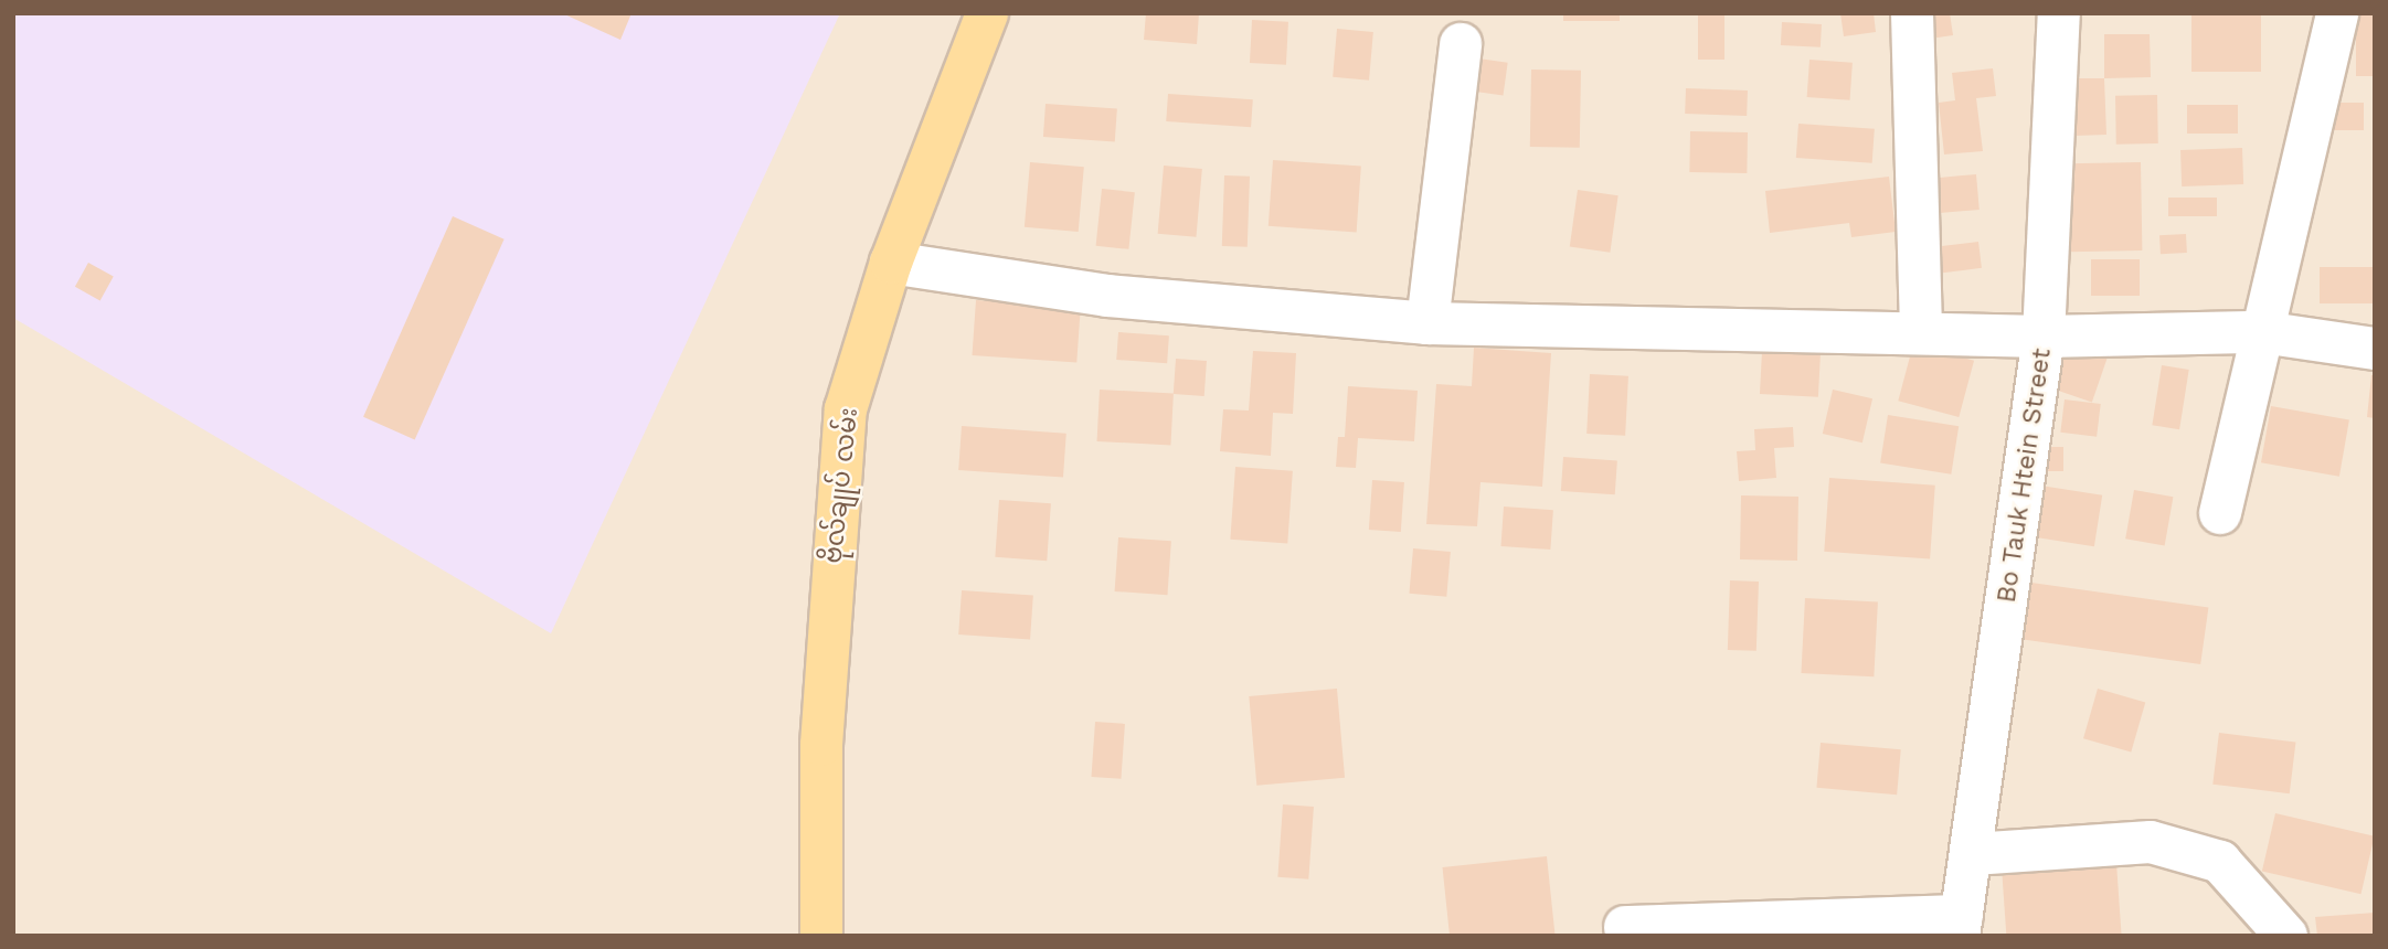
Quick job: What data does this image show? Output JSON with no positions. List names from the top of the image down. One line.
{"streets":{"main road":["ဗိုလ်ချုပ် လမ်း"],"street":["Bo Tauk Htein Street"]}}
